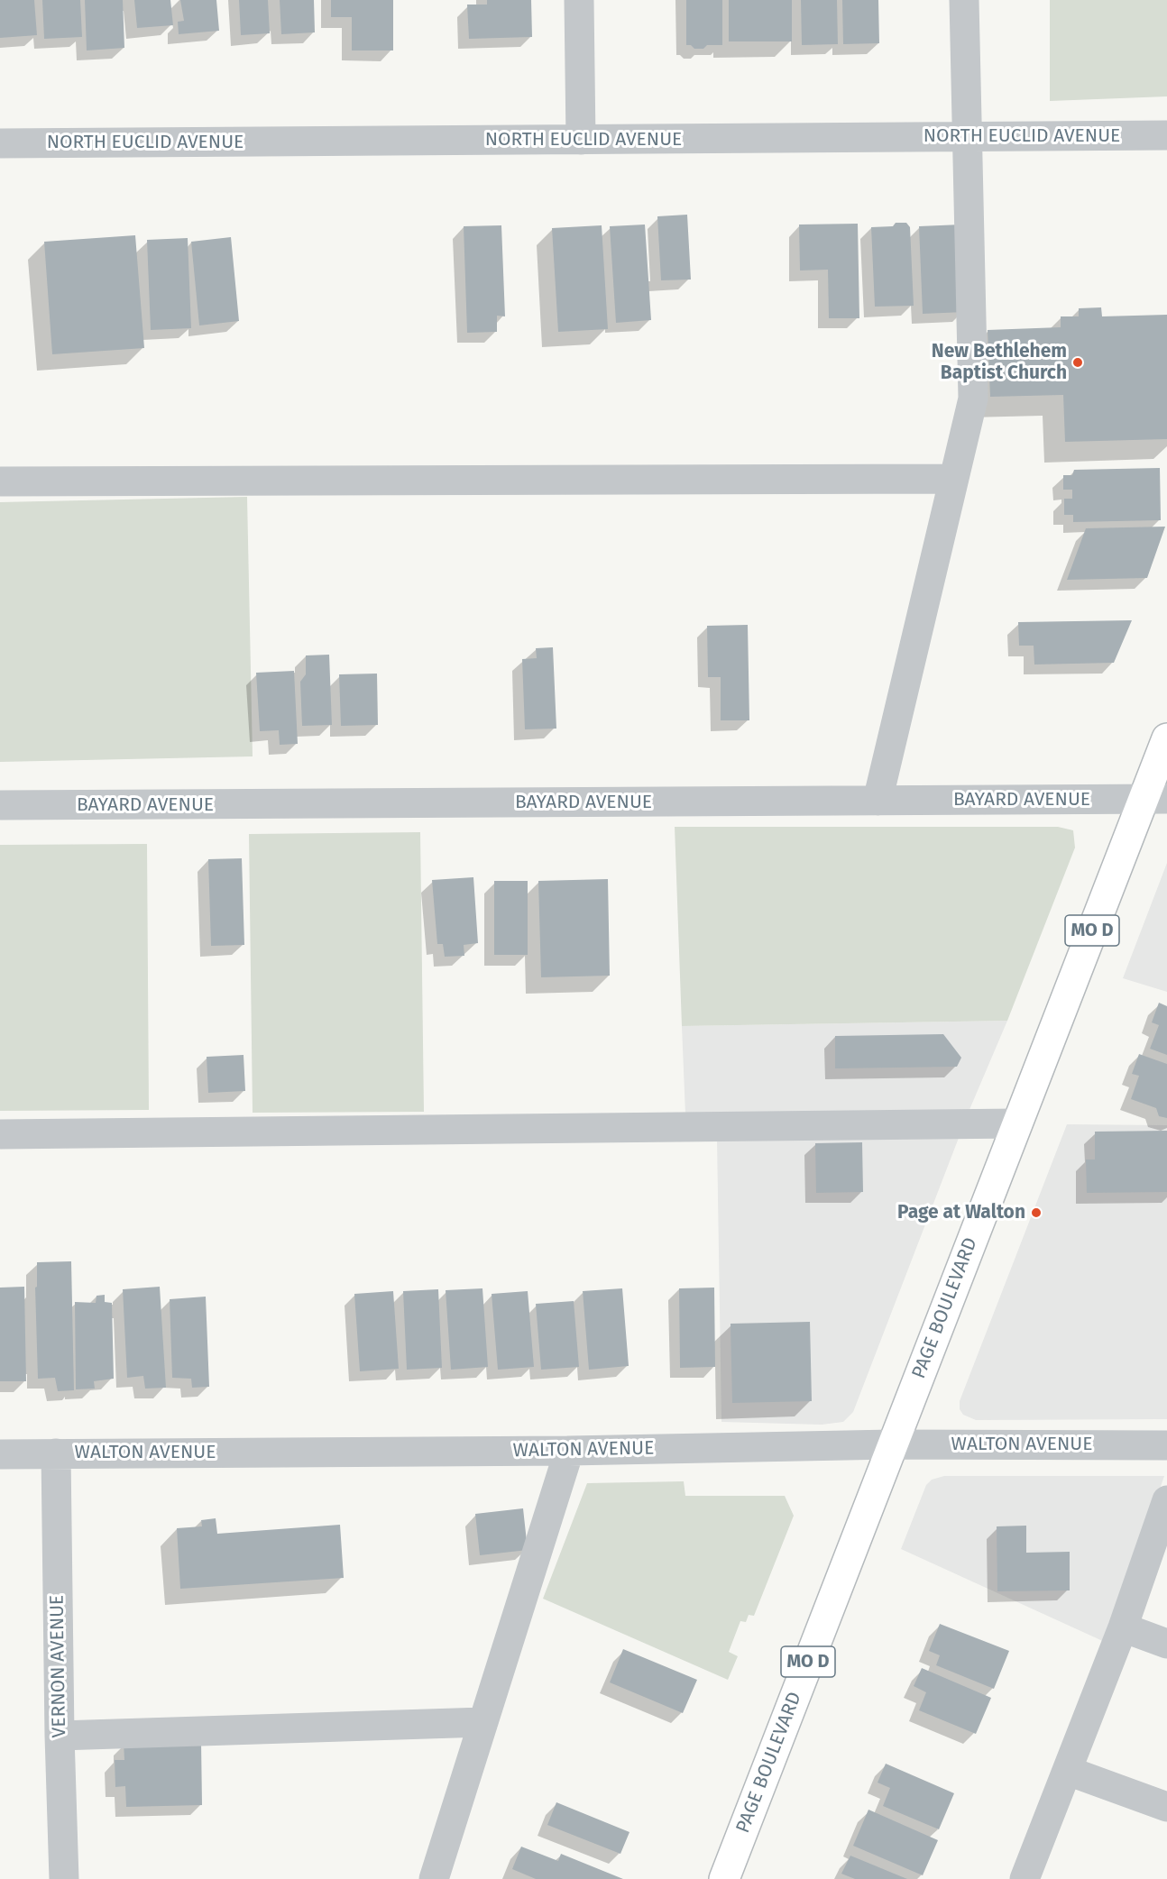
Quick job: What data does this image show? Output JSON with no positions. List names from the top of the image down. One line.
{"streets":{"main road":["MO D","PAGE BOULEVARD"],"street":["NORTH EUCLID AVENUE","BAYARD AVENUE","WALTON AVENUE","VERNON AVENUE"]},"crossings":[["BAYARD AVENUE","PAGE BOULEVARD"],["PAGE BOULEVARD","WALTON AVENUE"],["WALTON AVENUE","VERNON AVENUE"]],"places":["New Bethlehem Baptist Church","Page at Walton"]}
